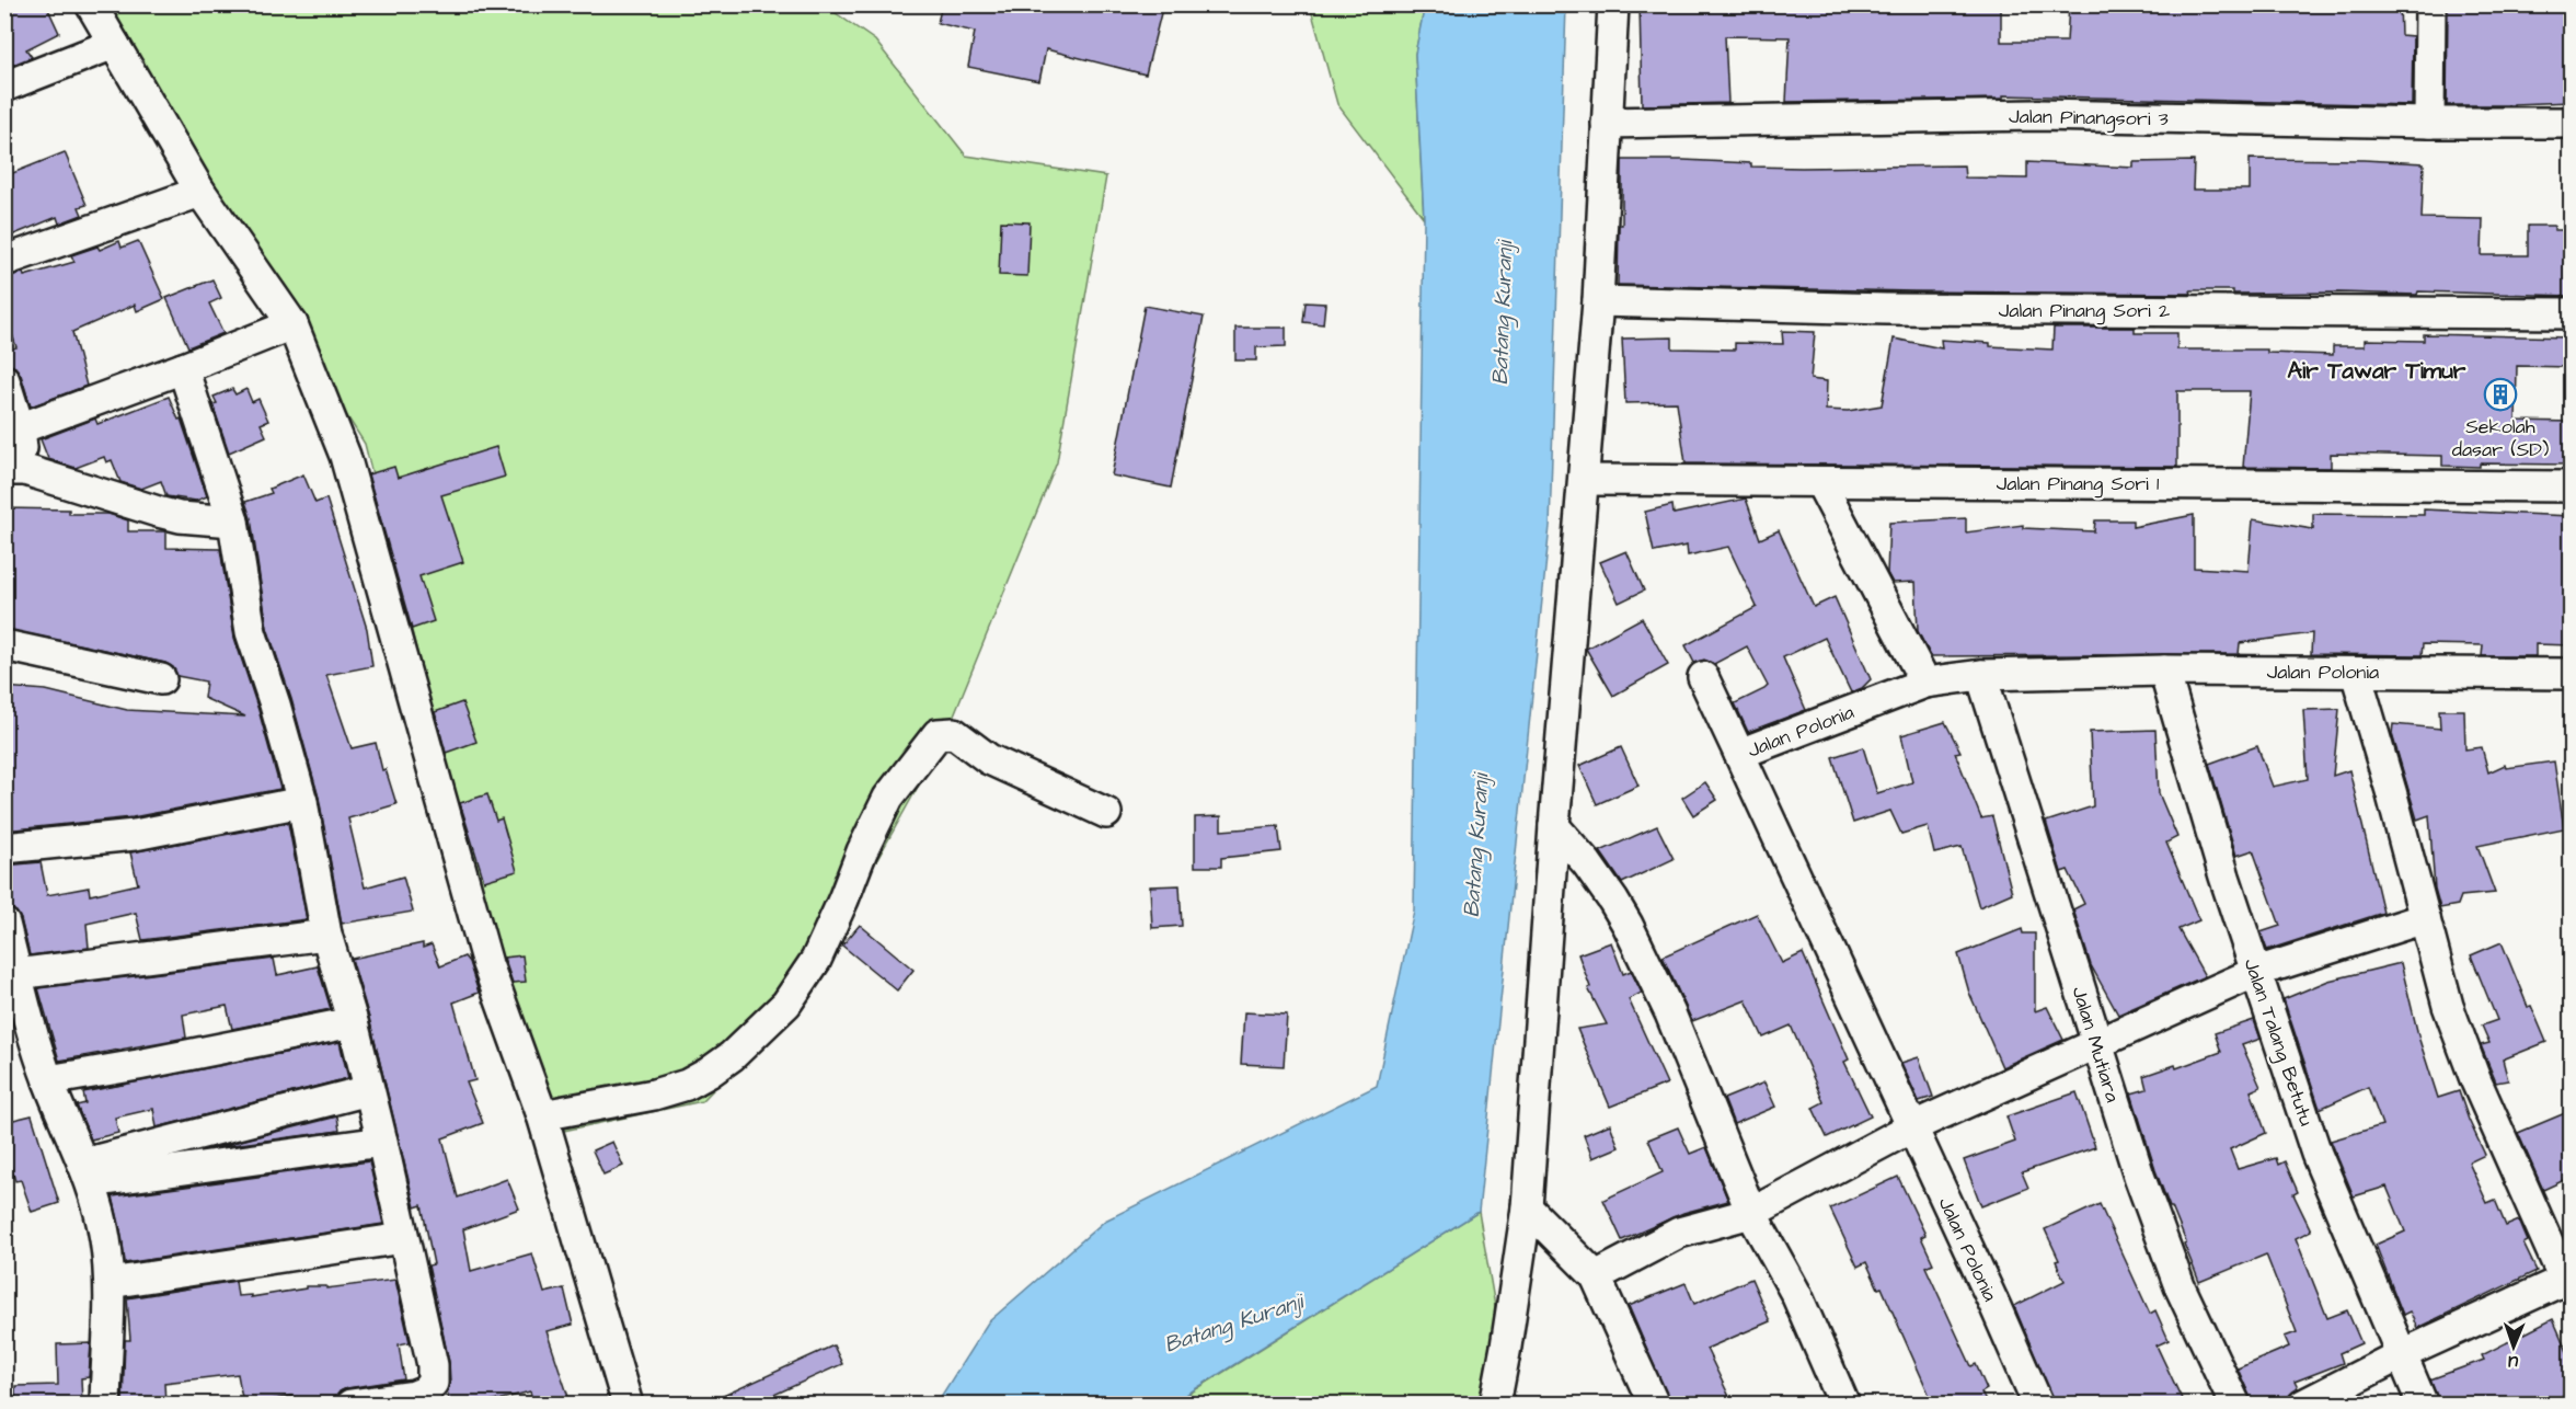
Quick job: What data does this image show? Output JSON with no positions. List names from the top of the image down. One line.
{"streets":{"street":["Jalan Pinangsori 3","Jalan Pinang Sori 2","Jalan Pinang Sori 1","Jalan Polonia","Jalan Talang Betutu","Jalan Mutiara"]},"crossings":[["Jalan Polonia","Jalan Talang Betutu"],["Jalan Polonia","Jalan Mutiara"]],"districts":["Air Tawar Timur"],"water":["Batang Kuranji"],"places":{"building":["Sekolah dasar (SD)"]},"north":"bottom"}
